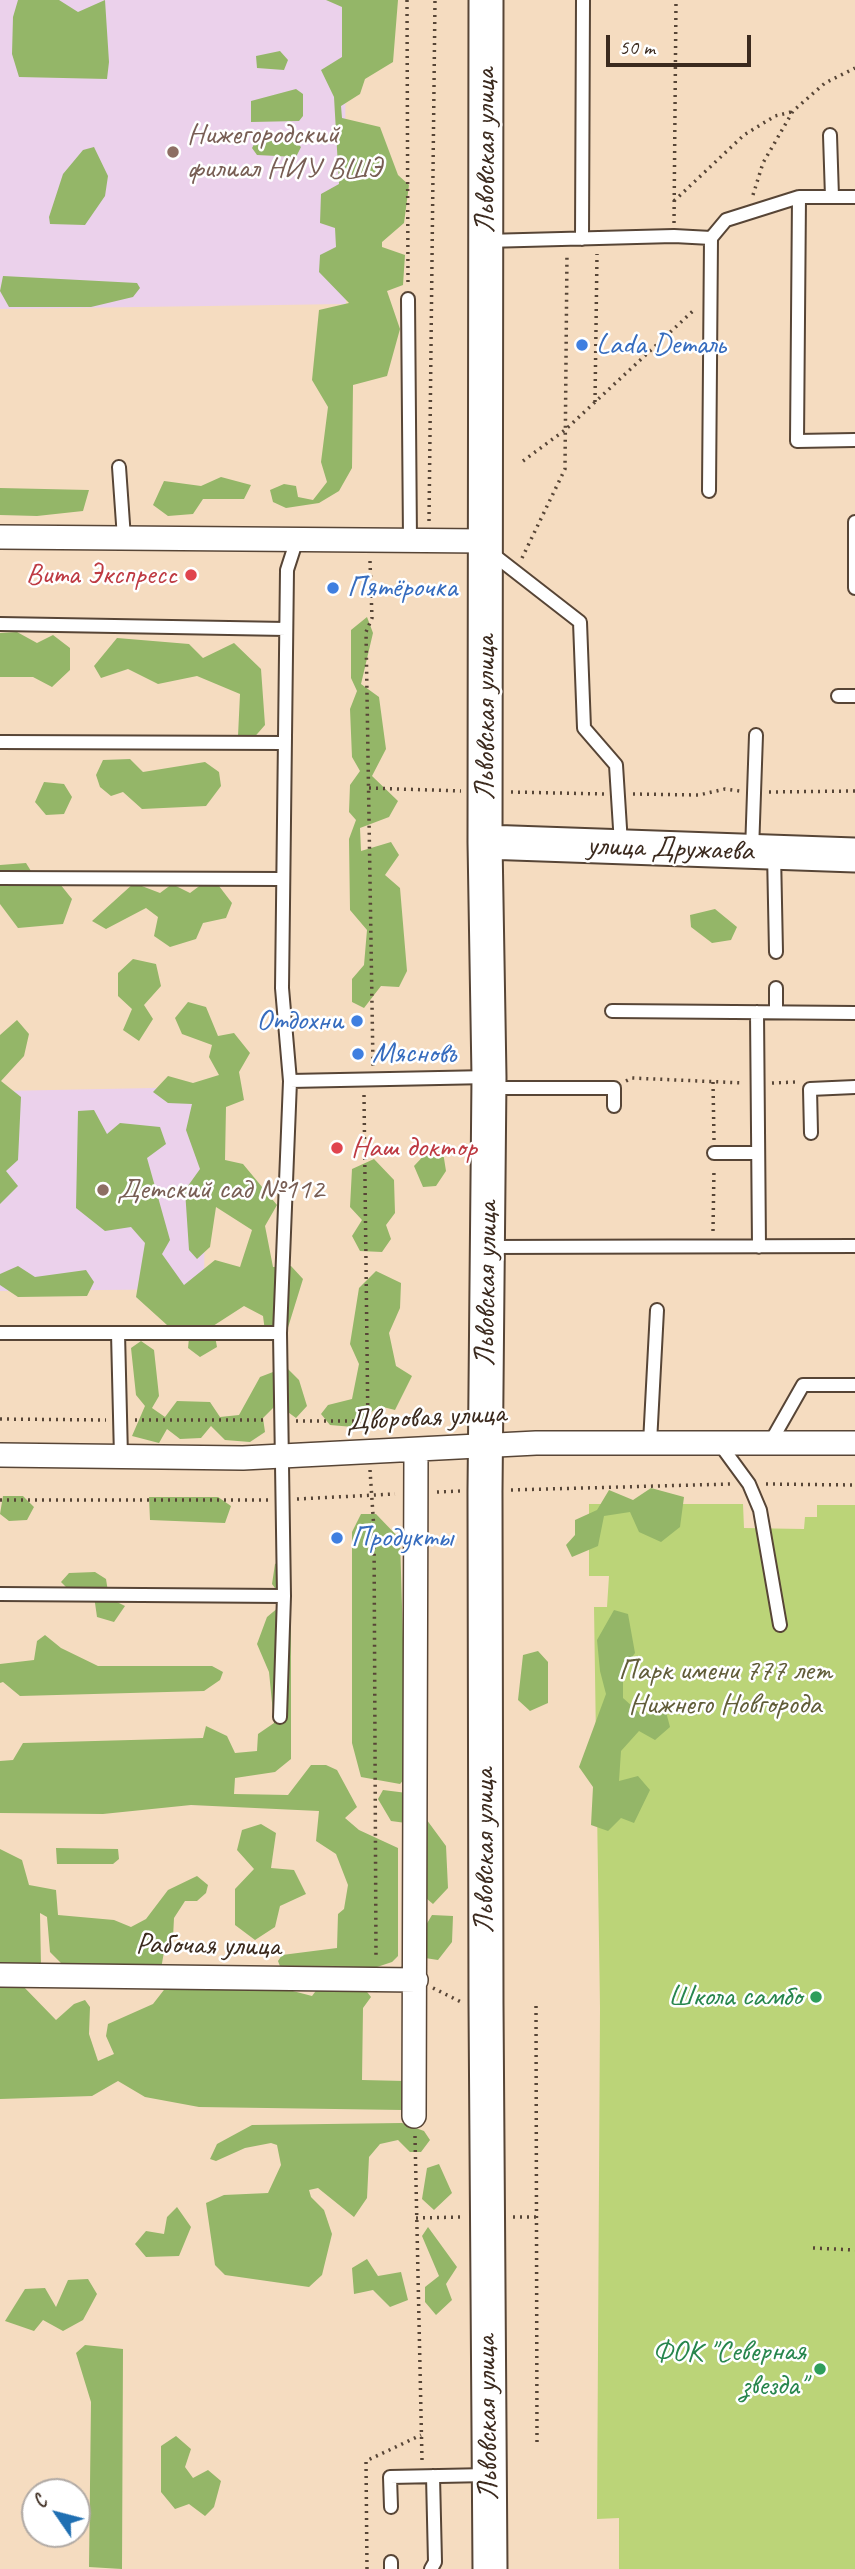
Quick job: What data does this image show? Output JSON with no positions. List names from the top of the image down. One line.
{"streets":{"main road":["Львовская улица","улица Дружаева"],"street":["Дворовая улица","Рабочая улица"]},"crossings":[["Львовская улица","улица Дружаева"],["Львовская улица","Дворовая улица"]],"parks":["Парк имени 777 лет Нижнего Новгорода"],"places":["Нижегородский филиал НИУ ВШЭ","Lada Dеталь","Вита Экспресс","Пятёрочка","Отдохни","Мясновъ","Наш доктор","Детский сад №112","Продукты","Школа самбо","ФОК \"Северная звезда\""],"scale_bar":"50 m","north":"top left"}
